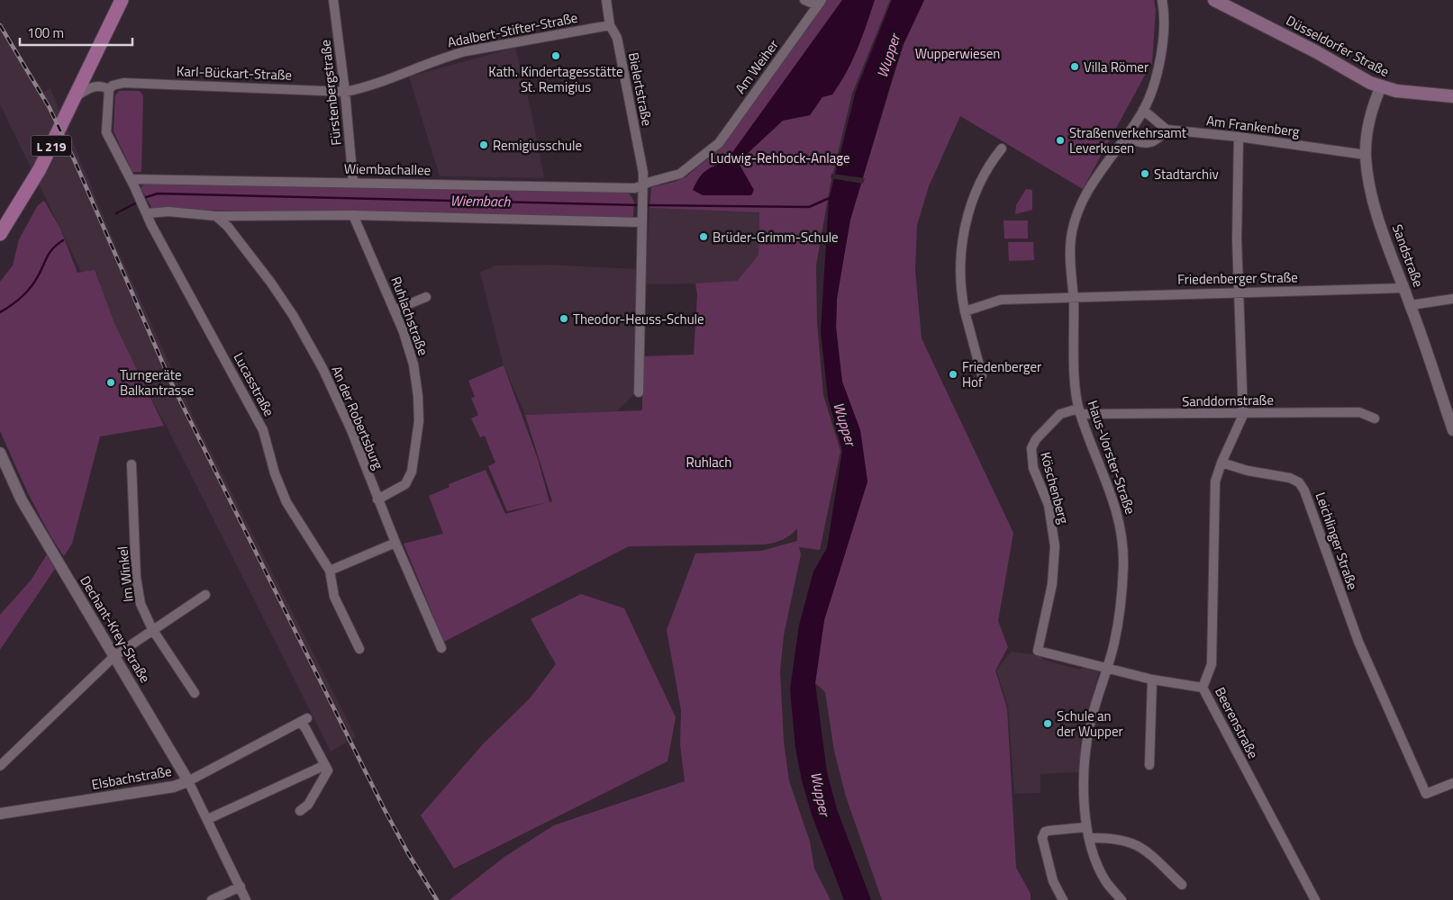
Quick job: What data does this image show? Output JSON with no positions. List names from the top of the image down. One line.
{"streets":{"main road":["Düsseldorfer Straße","L 219"],"street":["Adalbert-Stifter-Straße","Am Weiher","Karl-Bückart-Straße","Bielertstraße","Fürstenbergstraße","Am Frankenberg","Wiembachallee","Sandstraße","Friedenberger Straße","Ruhlachstraße","Lucasstraße","Sanddornstraße","An der Robertsburg","Haus-Vorster-Straße","Köschenberg","Leichlinger Straße","Im Winkel","Dechant-Krey-Straße","Beerenstraße","Elsbachstraße"]},"crossings":[["Adalbert-Stifter-Straße","Karl-Bückart-Straße"],["Adalbert-Stifter-Straße","Bielertstraße"],["Adalbert-Stifter-Straße","Fürstenbergstraße"],["Düsseldorfer Straße","Sandstraße"],["Am Weiher","Wiembachallee"],["Karl-Bückart-Straße","Fürstenbergstraße"],["Karl-Bückart-Straße","Lucasstraße"],["Bielertstraße","Wiembachallee"],["Fürstenbergstraße","Wiembachallee"],["Am Frankenberg","Sandstraße"],["Wiembachallee","Lucasstraße"],["Sandstraße","Friedenberger Straße"],["Friedenberger Straße","Haus-Vorster-Straße"],["Ruhlachstraße","An der Robertsburg"],["Sanddornstraße","Haus-Vorster-Straße"],["Sanddornstraße","Köschenberg"],["Haus-Vorster-Straße","Köschenberg"],["Leichlinger Straße","Beerenstraße"],["Dechant-Krey-Straße","Elsbachstraße"]],"water":["Wupper","Wiembach"],"parks":["Wupperwiesen","Ludwig-Rehbock-Anlage","Ruhlach"],"places":["Kath. Kindertagesstätte St. Remigius","Villa Römer","Straßenverkehrsamt Leverkusen","Remigiusschule","Stadtarchiv","Brüder-Grimm-Schule","Theodor-Heuss-Schule","Friedenberger Hof","Turngeräte Balkantrasse","Schule an der Wupper"],"scale_bar":"100 m"}
